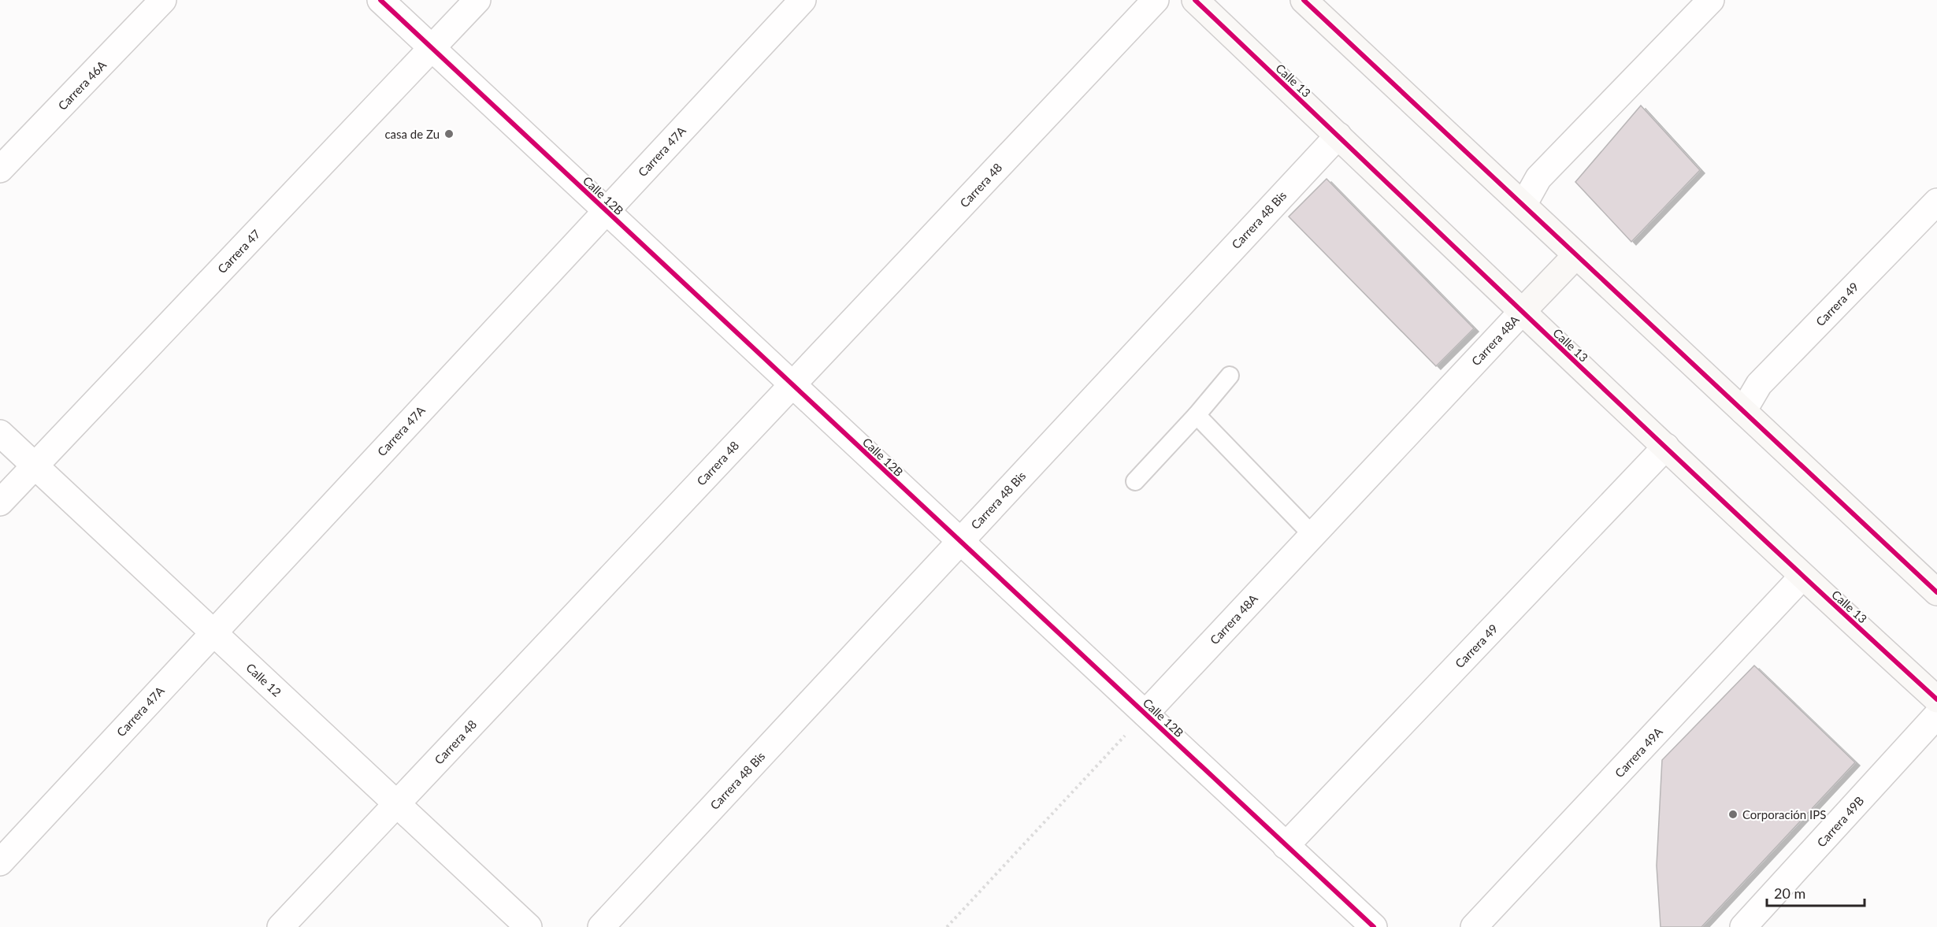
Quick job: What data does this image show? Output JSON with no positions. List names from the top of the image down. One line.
{"streets":{"main road":["Calle 13"],"street":["Carrera 46A","Carrera 47A","Carrera 48","Calle 12B","Carrera 48 Bis","Carrera 47","Carrera 49","Carrera 48A","Calle 12","Carrera 49A","Carrera 49B"]},"crossings":[["Calle 13","Carrera 48 Bis"],["Calle 13","Carrera 49"],["Calle 13","Carrera 48A"],["Calle 13","Carrera 49A"],["Carrera 47A","Calle 12B"],["Carrera 47A","Calle 12"],["Carrera 48","Calle 12B"],["Carrera 48","Calle 12"],["Calle 12B","Carrera 48 Bis"],["Calle 12B","Carrera 47"],["Calle 12B","Carrera 49"],["Calle 12B","Carrera 48A"],["Carrera 47","Calle 12"]],"places":["casa de Zu","Corporación IPS"],"scale_bar":"20 m"}
